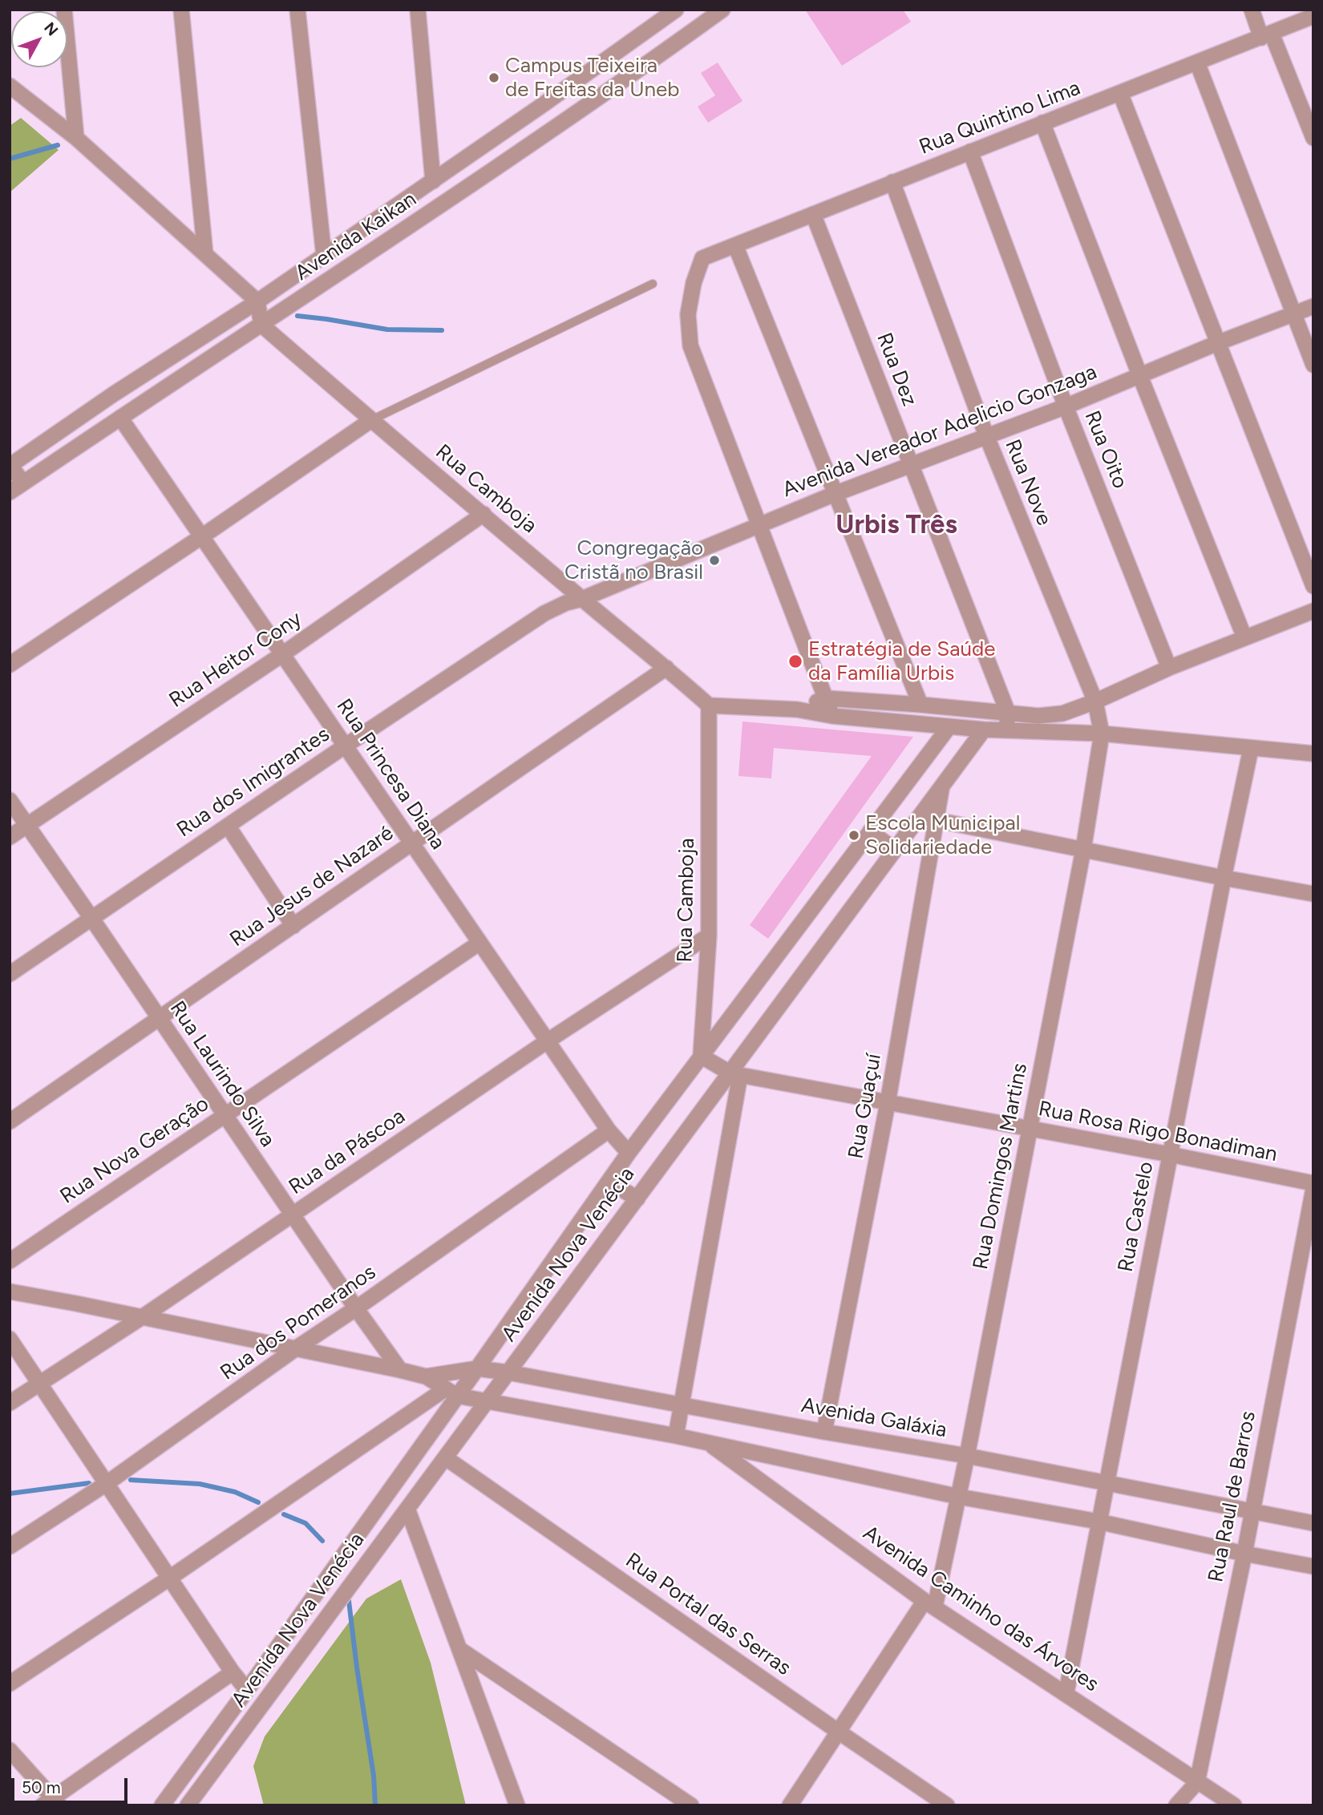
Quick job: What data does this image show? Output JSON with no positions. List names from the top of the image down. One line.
{"streets":{"street":["Rua Quintino Lima","Avenida Kaikan","Rua Dez","Avenida Vereador Adelicio Gonzaga","Rua Oito","Rua Nove","Rua Camboja","Rua Heitor Cony","Rua Princesa Diana","Rua dos Imigrantes","Rua Jesus de Nazaré","Rua Laurindo Silva","Rua Guaçuí","Rua Rosa Rigo Bonadiman","Rua Nova Geração","Rua da Páscoa","Rua Domingos Martins","Rua Castelo","Avenida Nova Venécia","Rua dos Pomeranos","Avenida Galáxia","Rua Raul de Barros","Avenida Caminho das Árvores","Rua Portal das Serras"]},"crossings":[["Rua Quintino Lima","Rua Dez"],["Rua Quintino Lima","Avenida Vereador Adelicio Gonzaga"],["Rua Quintino Lima","Rua Oito"],["Rua Quintino Lima","Rua Nove"],["Avenida Kaikan","Rua Camboja"],["Avenida Kaikan","Rua Princesa Diana"],["Rua Dez","Avenida Vereador Adelicio Gonzaga"],["Avenida Vereador Adelicio Gonzaga","Rua Oito"],["Avenida Vereador Adelicio Gonzaga","Rua Nove"],["Avenida Vereador Adelicio Gonzaga","Rua Camboja"],["Avenida Vereador Adelicio Gonzaga","Rua dos Imigrantes"],["Rua Nove","Rua Domingos Martins"],["Rua Camboja","Rua Heitor Cony"],["Rua Camboja","Rua dos Imigrantes"],["Rua Camboja","Rua Jesus de Nazaré"],["Rua Camboja","Rua Rosa Rigo Bonadiman"],["Rua Camboja","Rua da Páscoa"],["Rua Camboja","Avenida Nova Venécia"],["Rua Heitor Cony","Rua Princesa Diana"],["Rua Heitor Cony","Rua Laurindo Silva"],["Rua Princesa Diana","Rua dos Imigrantes"],["Rua Princesa Diana","Rua Jesus de Nazaré"],["Rua Princesa Diana","Rua Nova Geração"],["Rua Princesa Diana","Rua da Páscoa"],["Rua Princesa Diana","Avenida Nova Venécia"],["Rua Princesa Diana","Rua dos Pomeranos"],["Rua dos Imigrantes","Rua Laurindo Silva"],["Rua Jesus de Nazaré","Rua Laurindo Silva"],["Rua Laurindo Silva","Rua Nova Geração"],["Rua Laurindo Silva","Rua da Páscoa"],["Rua Laurindo Silva","Rua dos Pomeranos"],["Rua Guaçuí","Rua Rosa Rigo Bonadiman"],["Rua Guaçuí","Avenida Nova Venécia"],["Rua Guaçuí","Avenida Galáxia"],["Rua Rosa Rigo Bonadiman","Rua Domingos Martins"],["Rua Rosa Rigo Bonadiman","Rua Castelo"],["Rua Rosa Rigo Bonadiman","Avenida Nova Venécia"],["Rua Domingos Martins","Avenida Galáxia"],["Rua Domingos Martins","Avenida Caminho das Árvores"],["Rua Castelo","Avenida Galáxia"],["Rua Castelo","Avenida Caminho das Árvores"],["Avenida Nova Venécia","Avenida Galáxia"],["Avenida Nova Venécia","Rua Portal das Serras"],["Avenida Galáxia","Rua Raul de Barros"],["Rua Raul de Barros","Avenida Caminho das Árvores"]],"districts":["Urbis Três"],"places":["Campus Teixeira de Freitas da Uneb","Congregação Cristã no Brasil","Estratégia de Saúde da Família Urbis","Escola Municipal Solidariedade"],"scale_bar":"50 m","north":"top right"}
